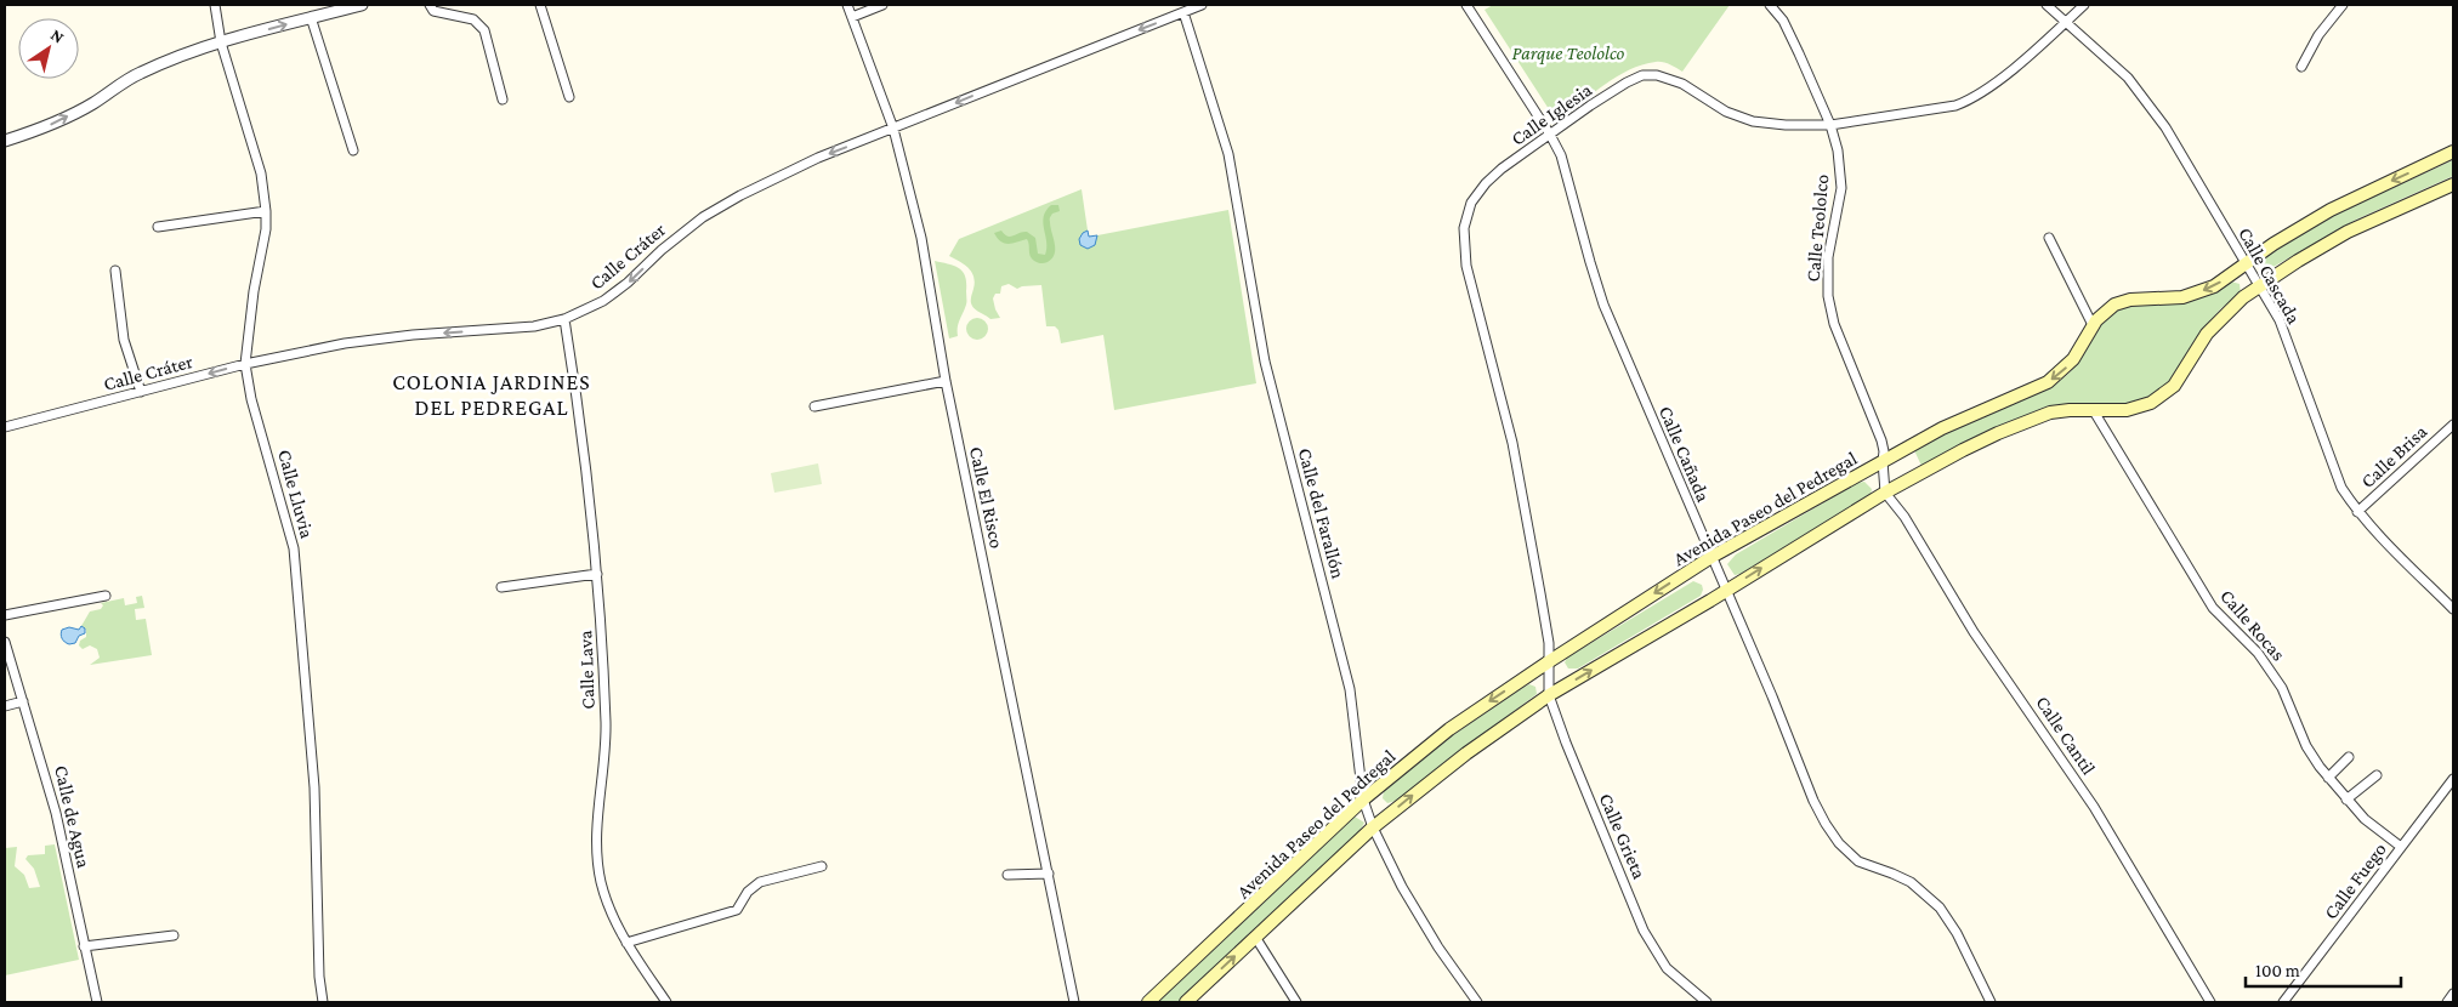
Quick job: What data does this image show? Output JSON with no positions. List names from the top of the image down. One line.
{"streets":{"main road":["Avenida Paseo del Pedregal"],"street":["Calle Iglesia","Calle Teololco","Calle Cráter","Calle Cascada","Calle Cañada","Calle Brisa","Calle Lluvia","Calle El Risco","Calle del Farallón","Calle Rocas","Calle Lava","Calle Cantil","Calle de Agua","Calle Grieta","Calle Fuego"]},"crossings":[["Calle Iglesia","Calle Teololco"],["Calle Iglesia","Calle Cascada"],["Calle Iglesia","Calle Cañada"],["Calle Iglesia","Avenida Paseo del Pedregal"],["Calle Iglesia","Calle Grieta"],["Calle Teololco","Avenida Paseo del Pedregal"],["Calle Teololco","Calle Cantil"],["Calle Cráter","Calle Lluvia"],["Calle Cráter","Calle El Risco"],["Calle Cráter","Calle del Farallón"],["Calle Cráter","Calle Lava"],["Calle Cascada","Calle Brisa"],["Calle Cascada","Avenida Paseo del Pedregal"],["Calle Cañada","Avenida Paseo del Pedregal"],["Avenida Paseo del Pedregal","Calle del Farallón"],["Avenida Paseo del Pedregal","Calle Grieta"],["Calle Rocas","Calle Fuego"]],"one_way":["Calle Cráter"],"districts":["COLONIA JARDINES DEL PEDREGAL"],"parks":["Parque Teololco"],"scale_bar":"100 m","north":"top right"}
